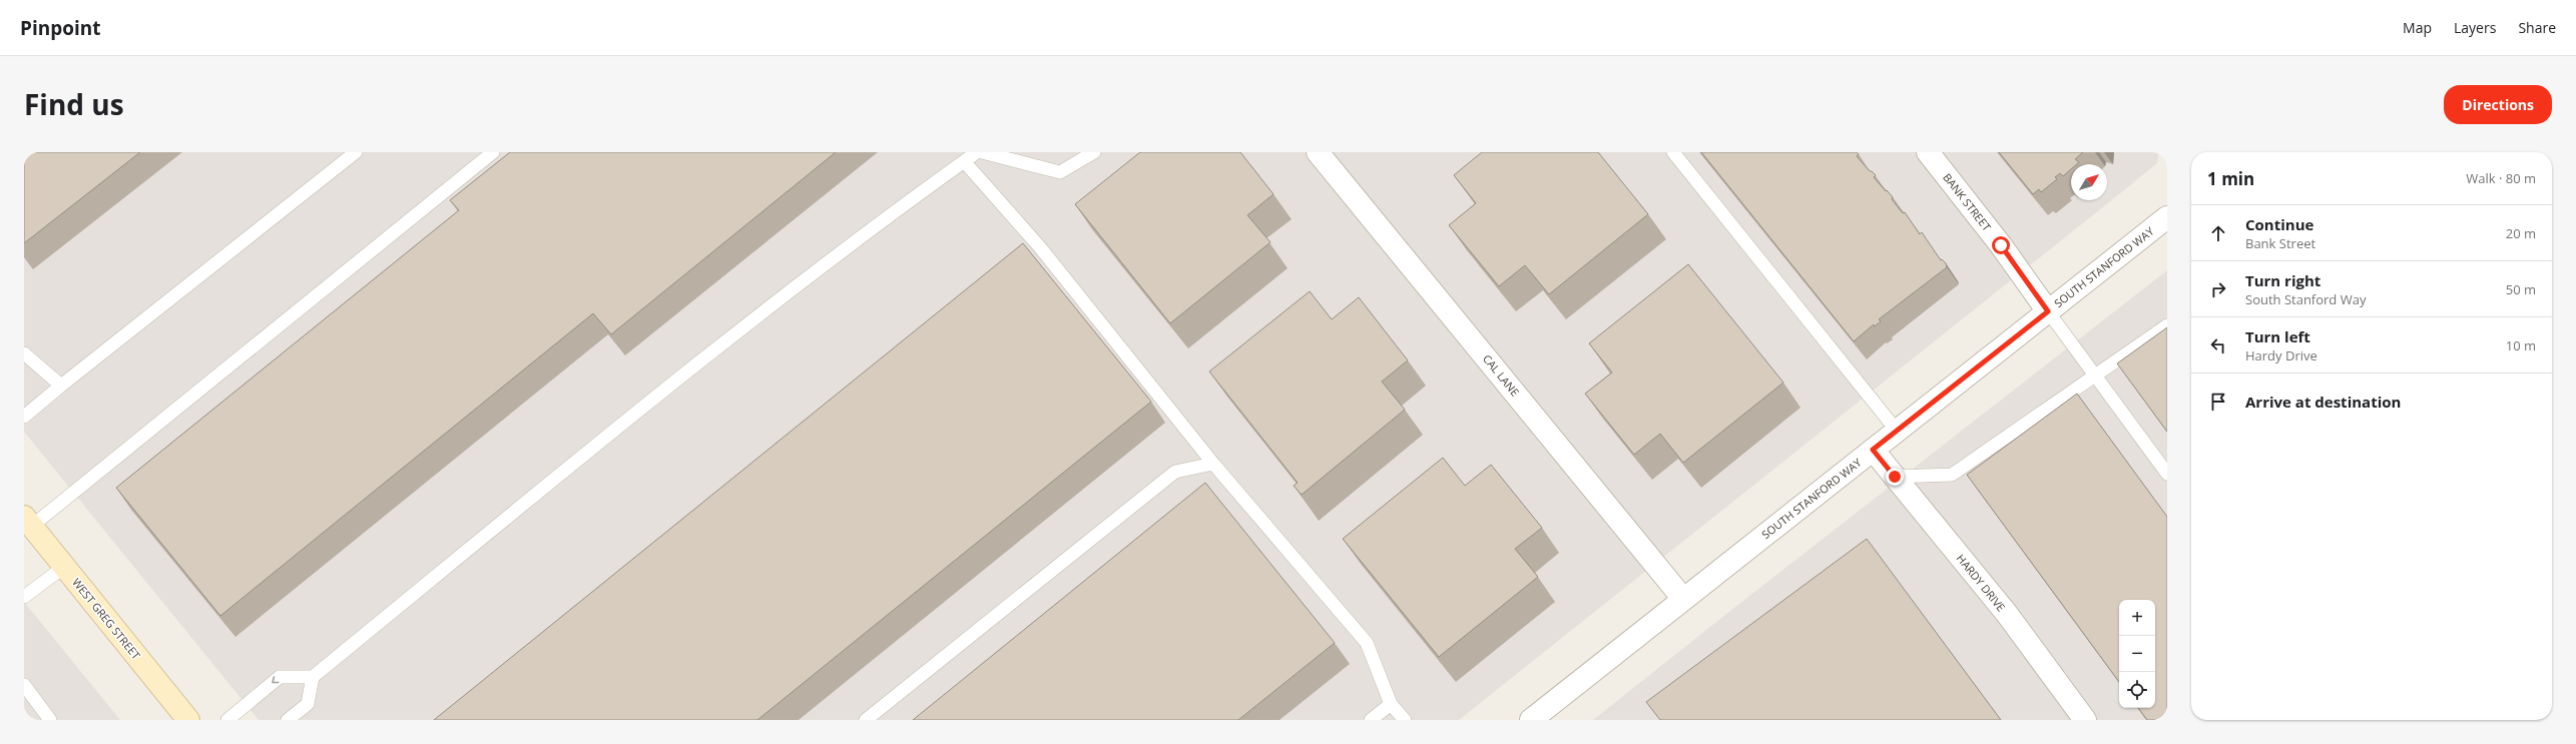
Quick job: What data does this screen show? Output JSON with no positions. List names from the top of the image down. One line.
{"streets":{"main road":["WEST GREG STREET"],"street":["BANK STREET","SOUTH STANFORD WAY","CAL LANE","HARDY DRIVE"]},"crossings":[["BANK STREET","SOUTH STANFORD WAY"],["SOUTH STANFORD WAY","CAL LANE"],["SOUTH STANFORD WAY","HARDY DRIVE"]],"north":"top right","page":{"header":"Pinpoint","nav":["Map","Layers","Share"],"title":"Find us","buttons":"Directions","heading":["1 min","Walk · 80 m"],"list":[["Continue","Bank Street","20 m"],["Turn right","South Stanford Way","50 m"],["Turn left","Hardy Drive","10 m"],"Arrive at destination"],"map_buttons":["+","−"]}}
